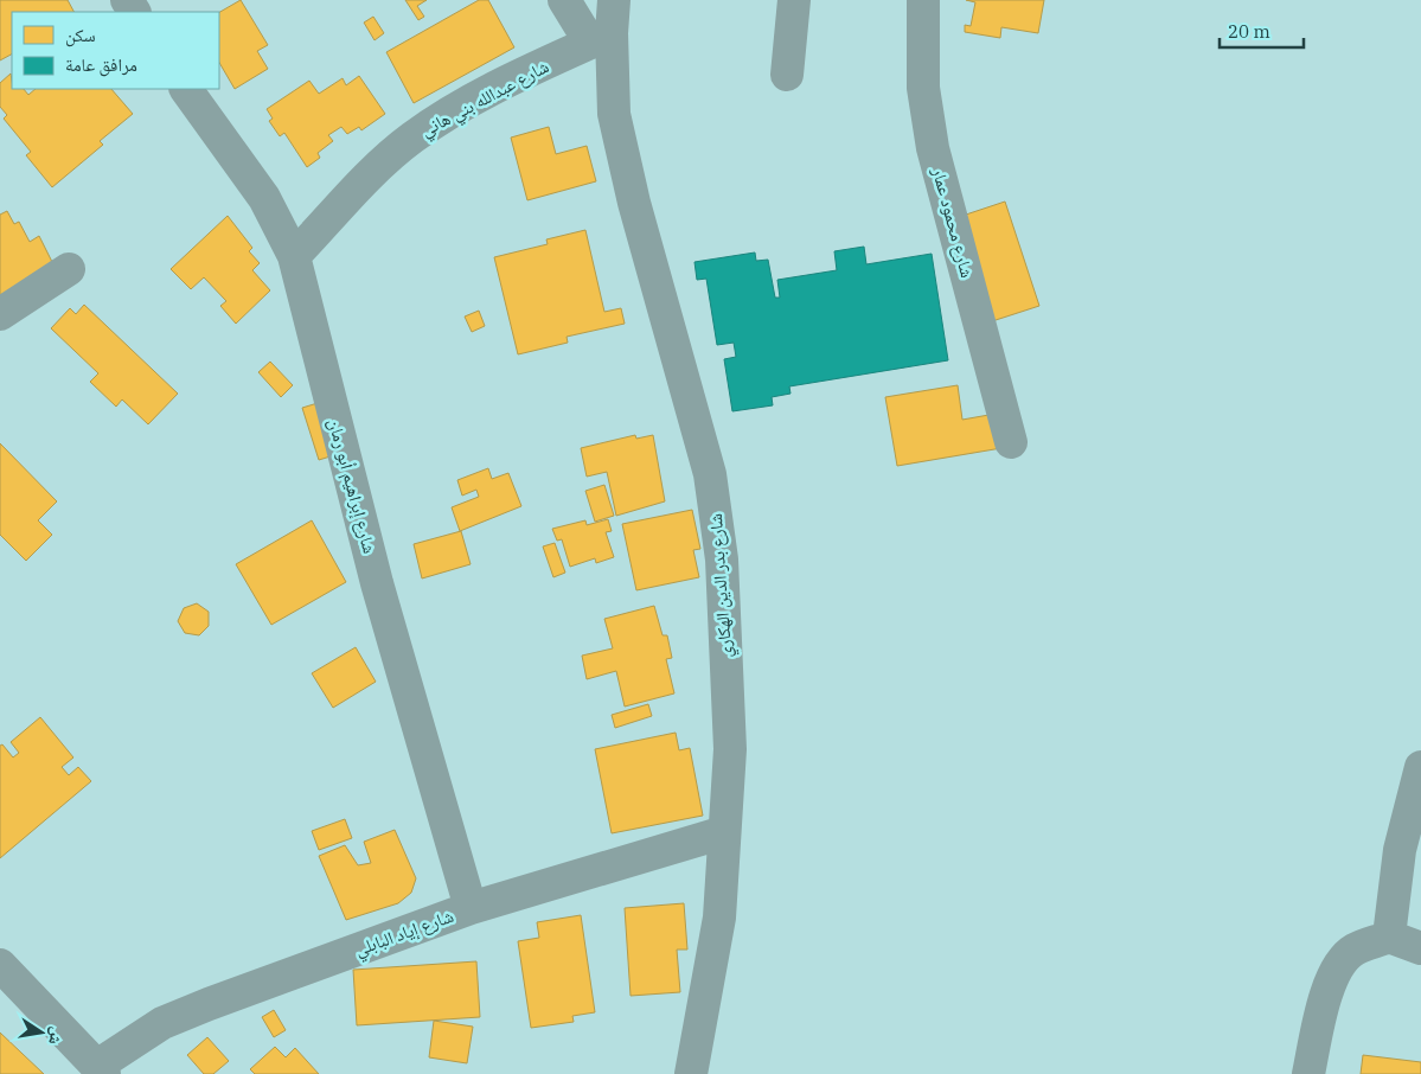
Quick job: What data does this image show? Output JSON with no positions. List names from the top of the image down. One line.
{"streets":{"street":["شارع عبدالله بني هاني","شارع محمود عمار","شارع إبراهيم أبو رمان","شارع بدر الدين الهكاري","شارع إياد البابلي"]},"crossings":[["شارع عبدالله بني هاني","شارع إبراهيم أبو رمان"],["شارع عبدالله بني هاني","شارع بدر الدين الهكاري"],["شارع إبراهيم أبو رمان","شارع إياد البابلي"],["شارع بدر الدين الهكاري","شارع إياد البابلي"]],"legend":["سكن","مرافق عامة"],"scale_bar":"20 m","north":"right"}
